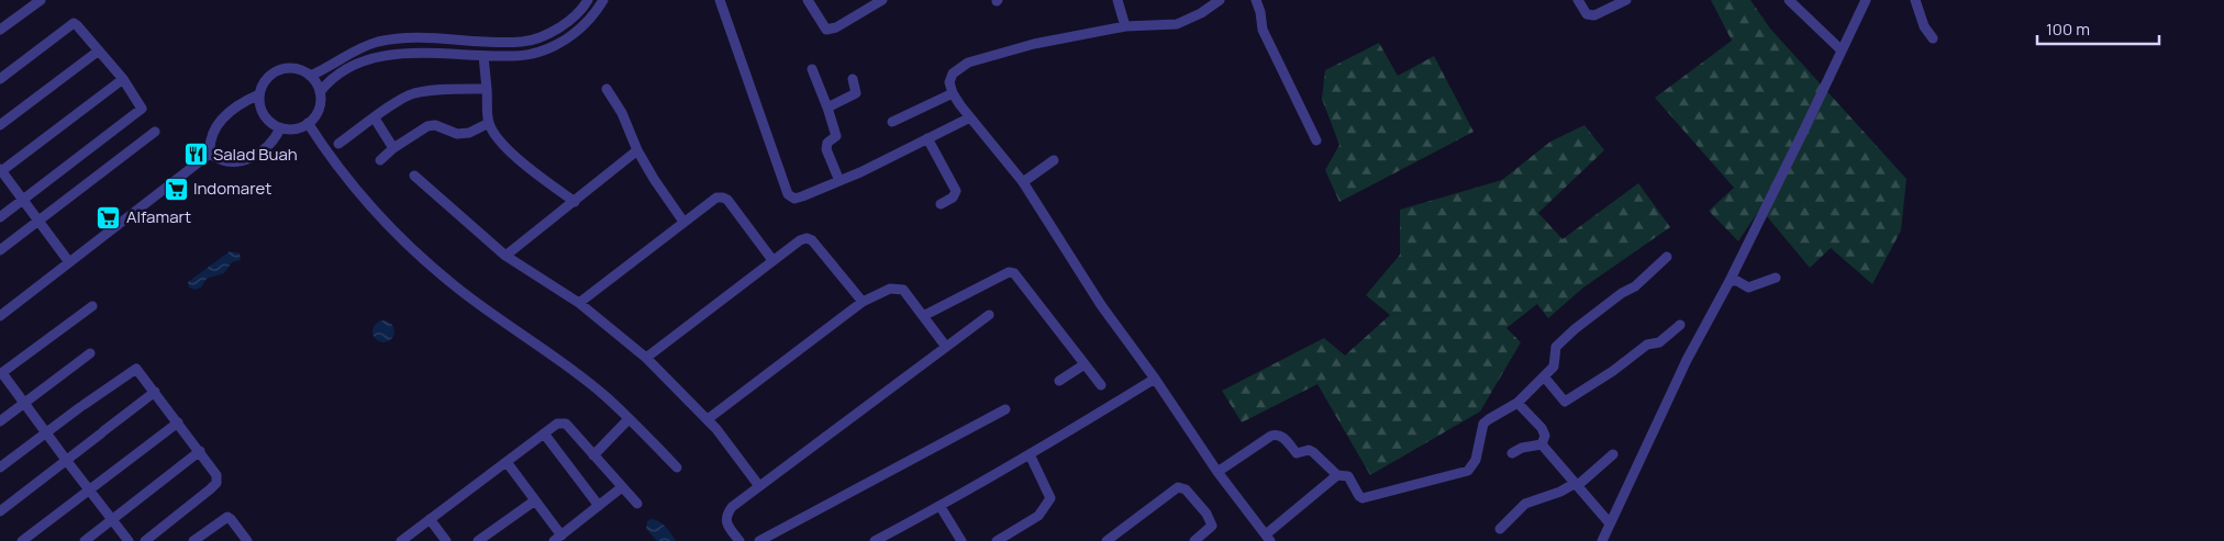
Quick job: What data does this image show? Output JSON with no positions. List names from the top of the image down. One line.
{"places":{"restaurant":["Salad Buah"],"supermarket":["Indomaret","Alfamart"]},"scale_bar":"100 m"}
